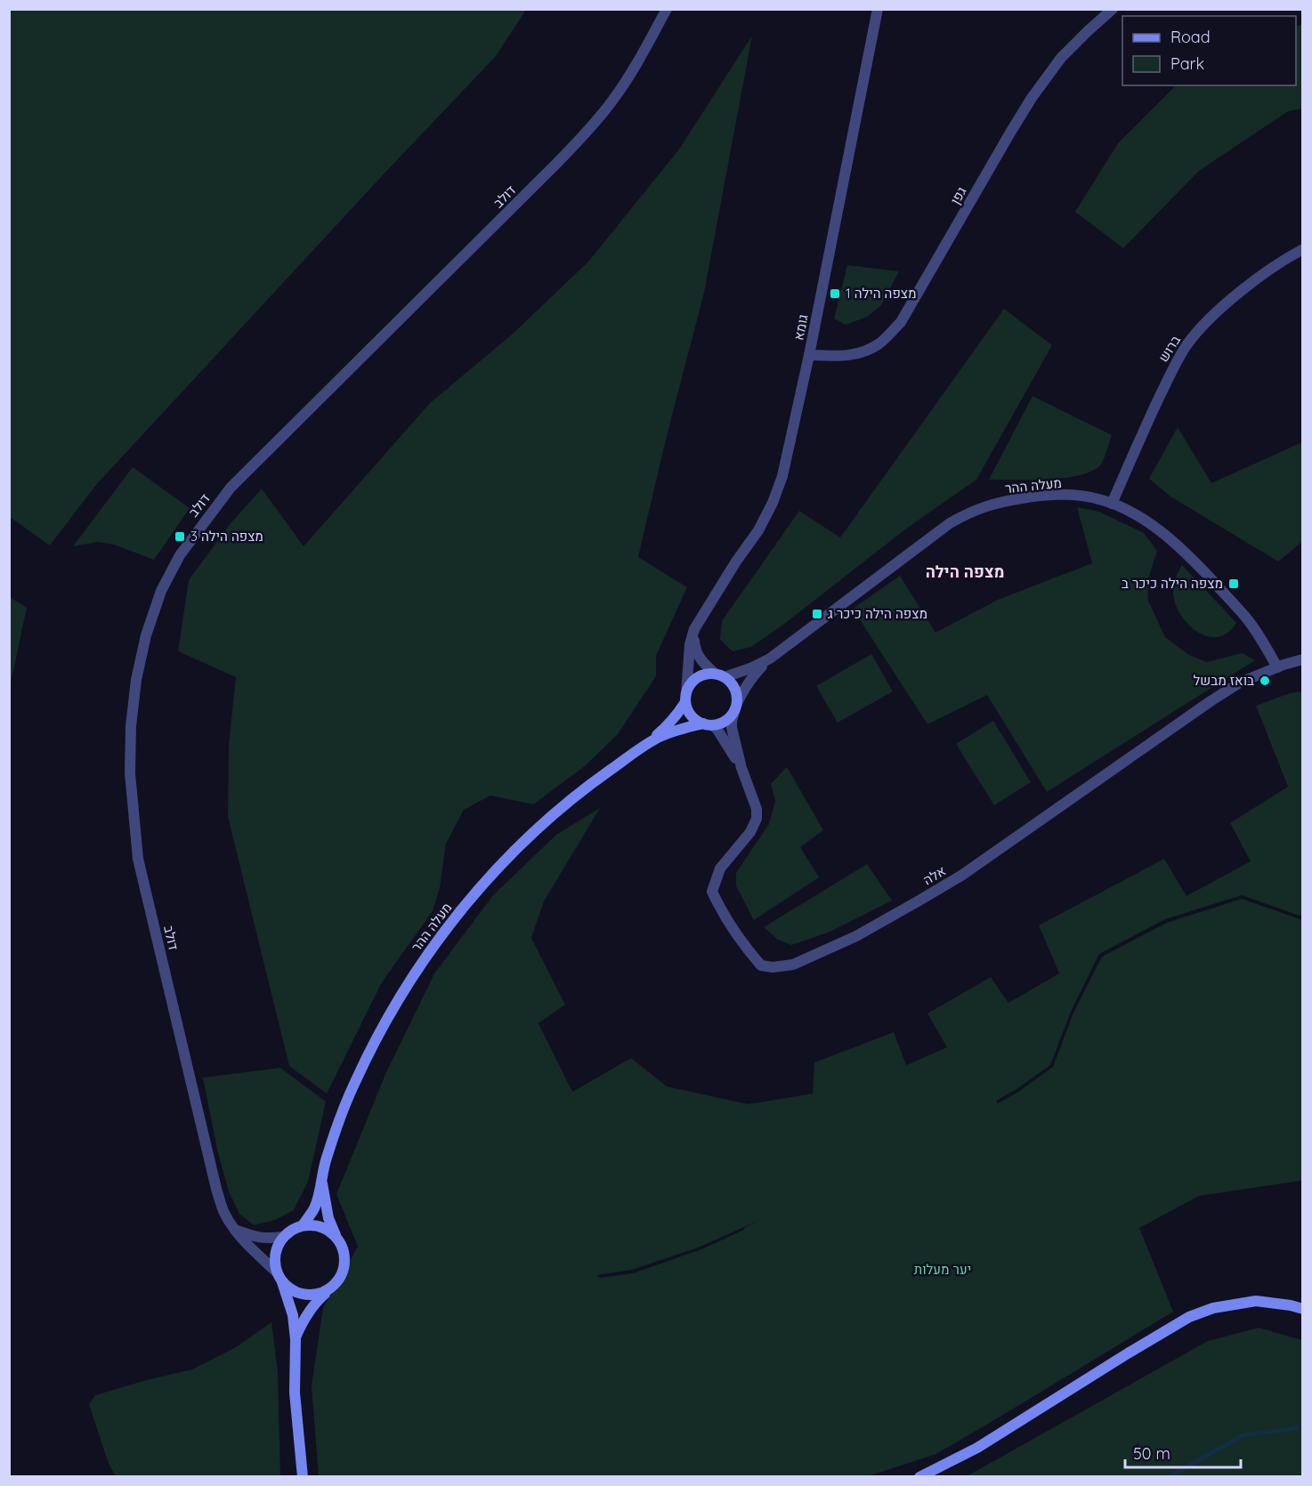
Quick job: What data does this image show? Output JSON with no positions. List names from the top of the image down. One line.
{"streets":{"street":["גפן","דולב","גומא","ברוש","מעלה ההר","אלה"]},"crossings":[["גפן","גומא"],["דולב","מעלה ההר"],["ברוש","מעלה ההר"],["מעלה ההר","אלה"]],"districts":["מצפה הילה"],"parks":["יער מעלות"],"places":{"transit":["מצפה הילה 1","מצפה הילה 3","מצפה הילה כיכר ב","מצפה הילה כיכר ג"],"other":["בואז מבשל"]},"legend":["Road","Park"],"scale_bar":"50 m"}
